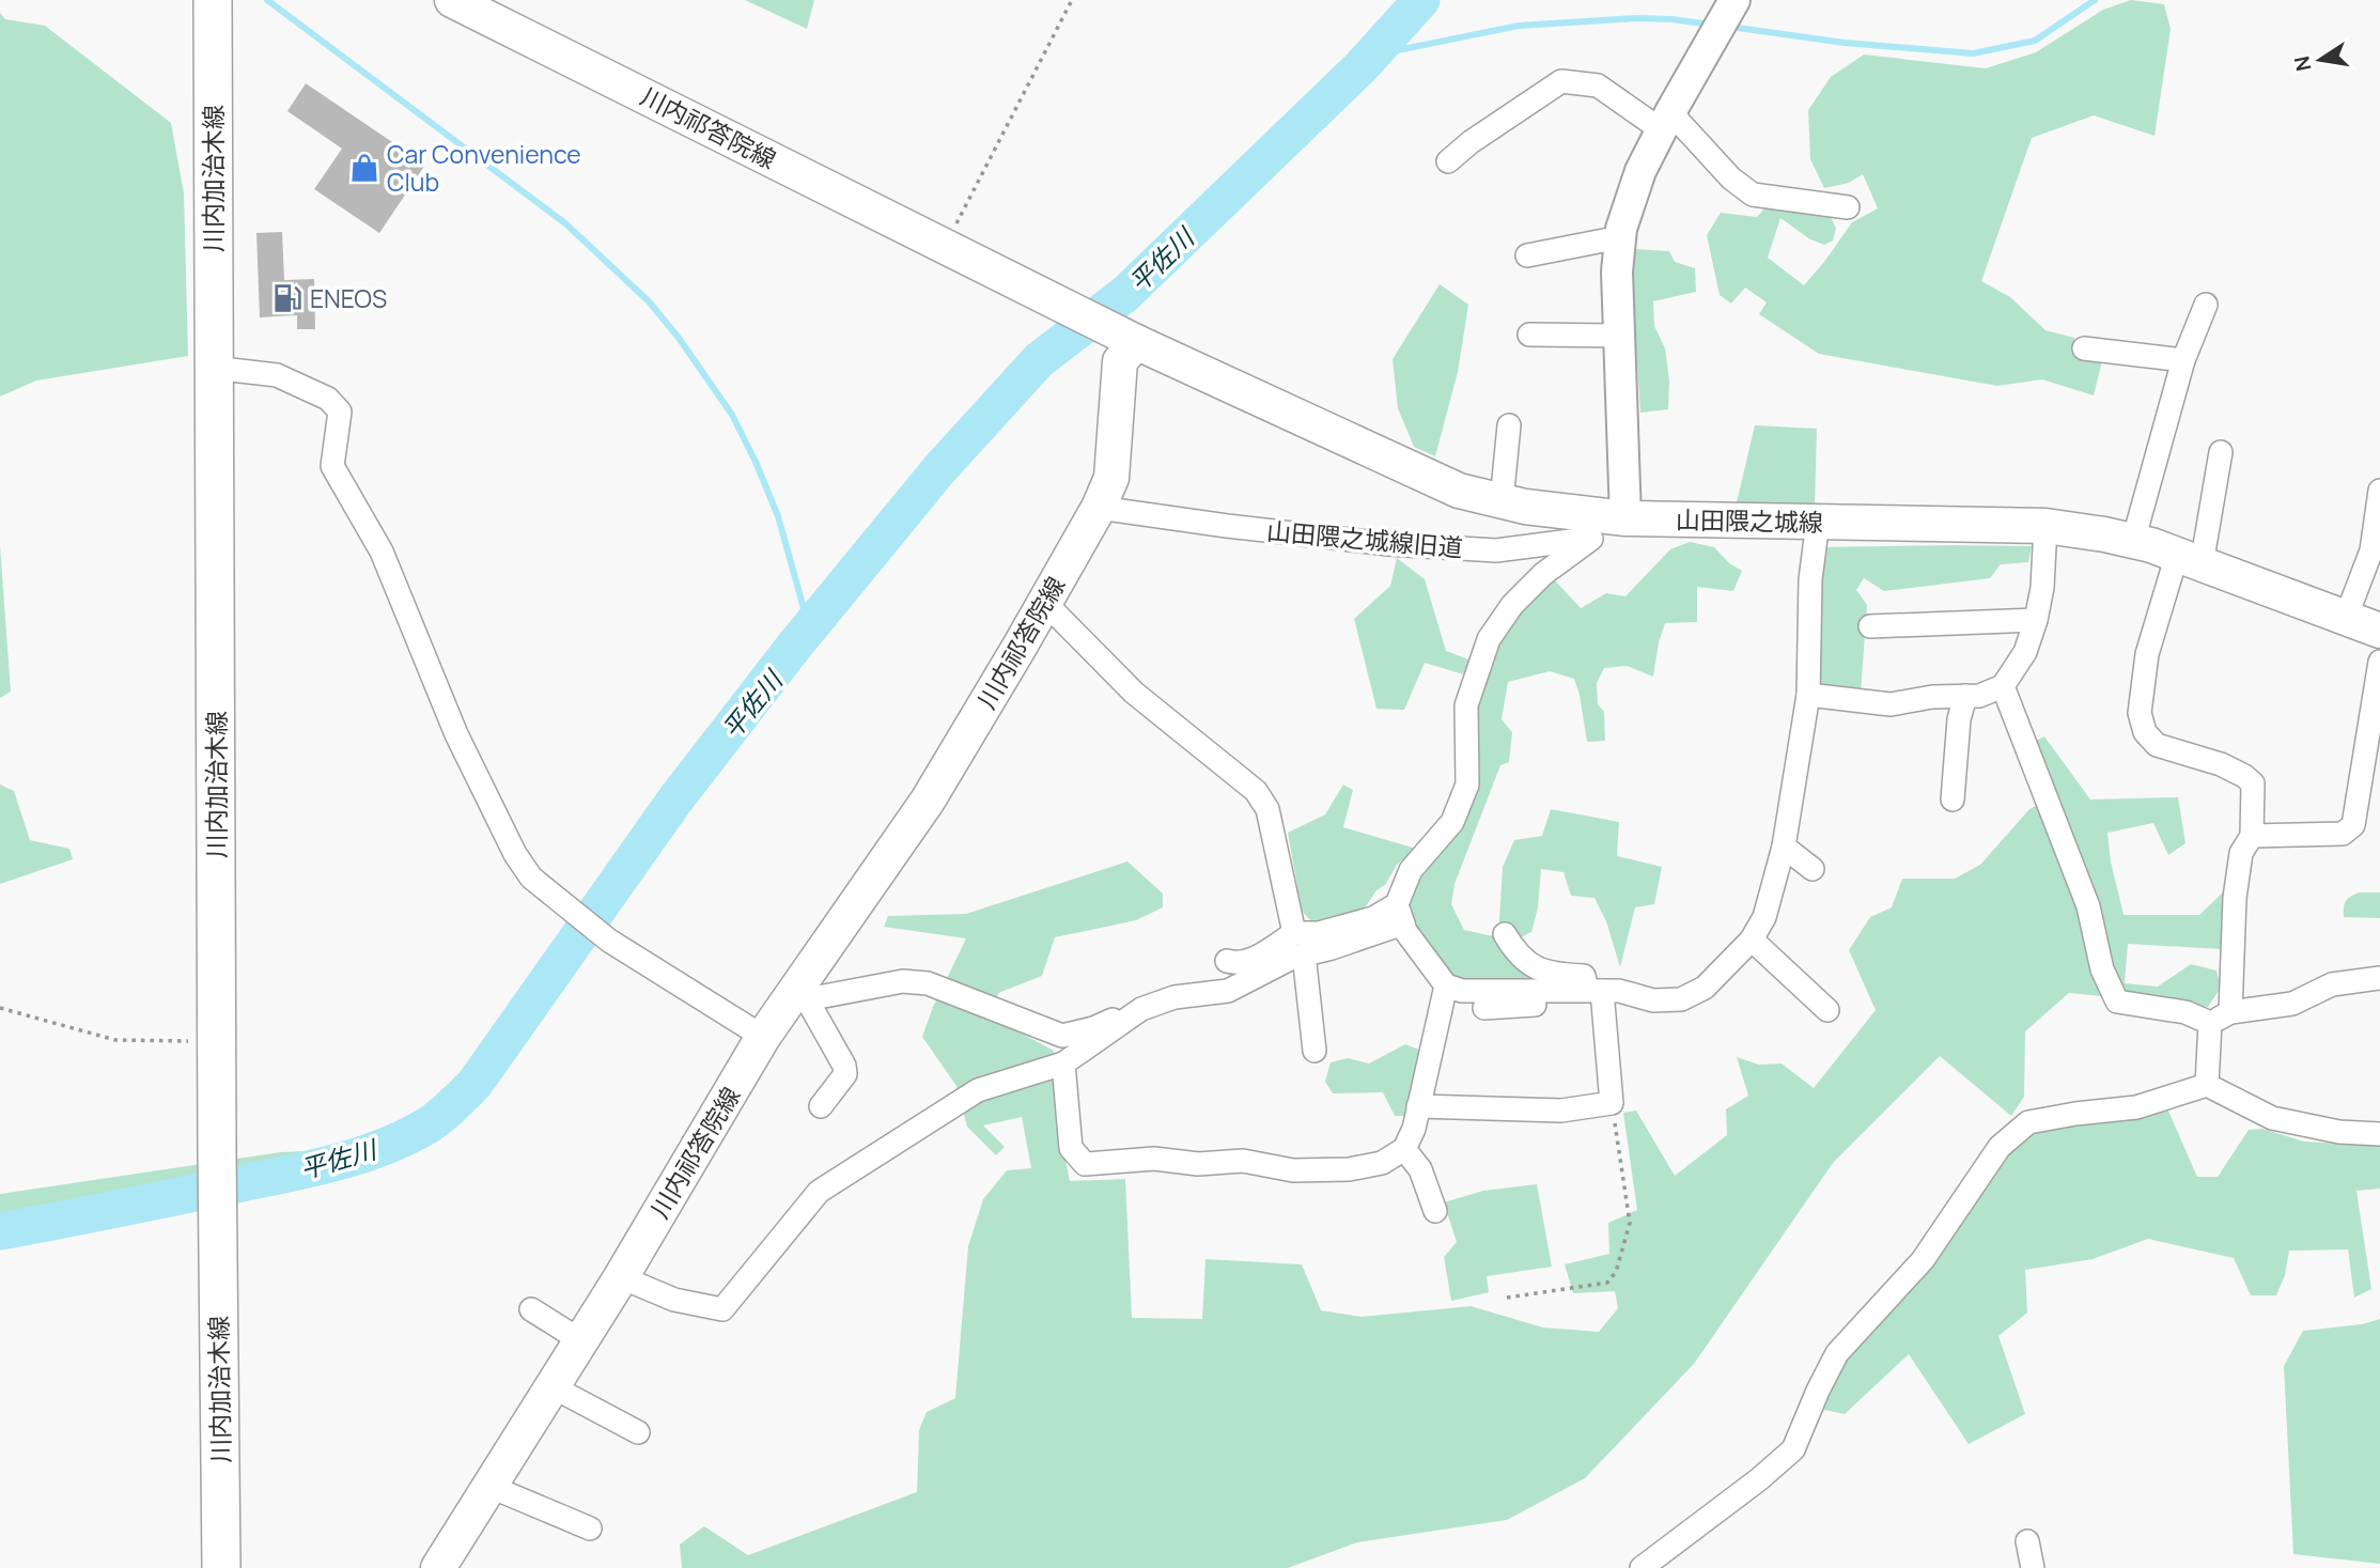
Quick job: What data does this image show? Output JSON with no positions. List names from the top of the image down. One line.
{"streets":{"main road":["川内祁答院線","川内加治木線","山田隈之城線"],"street":["山田隈之城線旧道"]},"crossings":[["川内祁答院線","山田隈之城線"],["川内祁答院線","山田隈之城線旧道"],["山田隈之城線","山田隈之城線旧道"]],"water":["平佐川"],"places":{"shop":["Car Convenience Club"],"fuel station":["ENEOS"]},"north":"left"}
